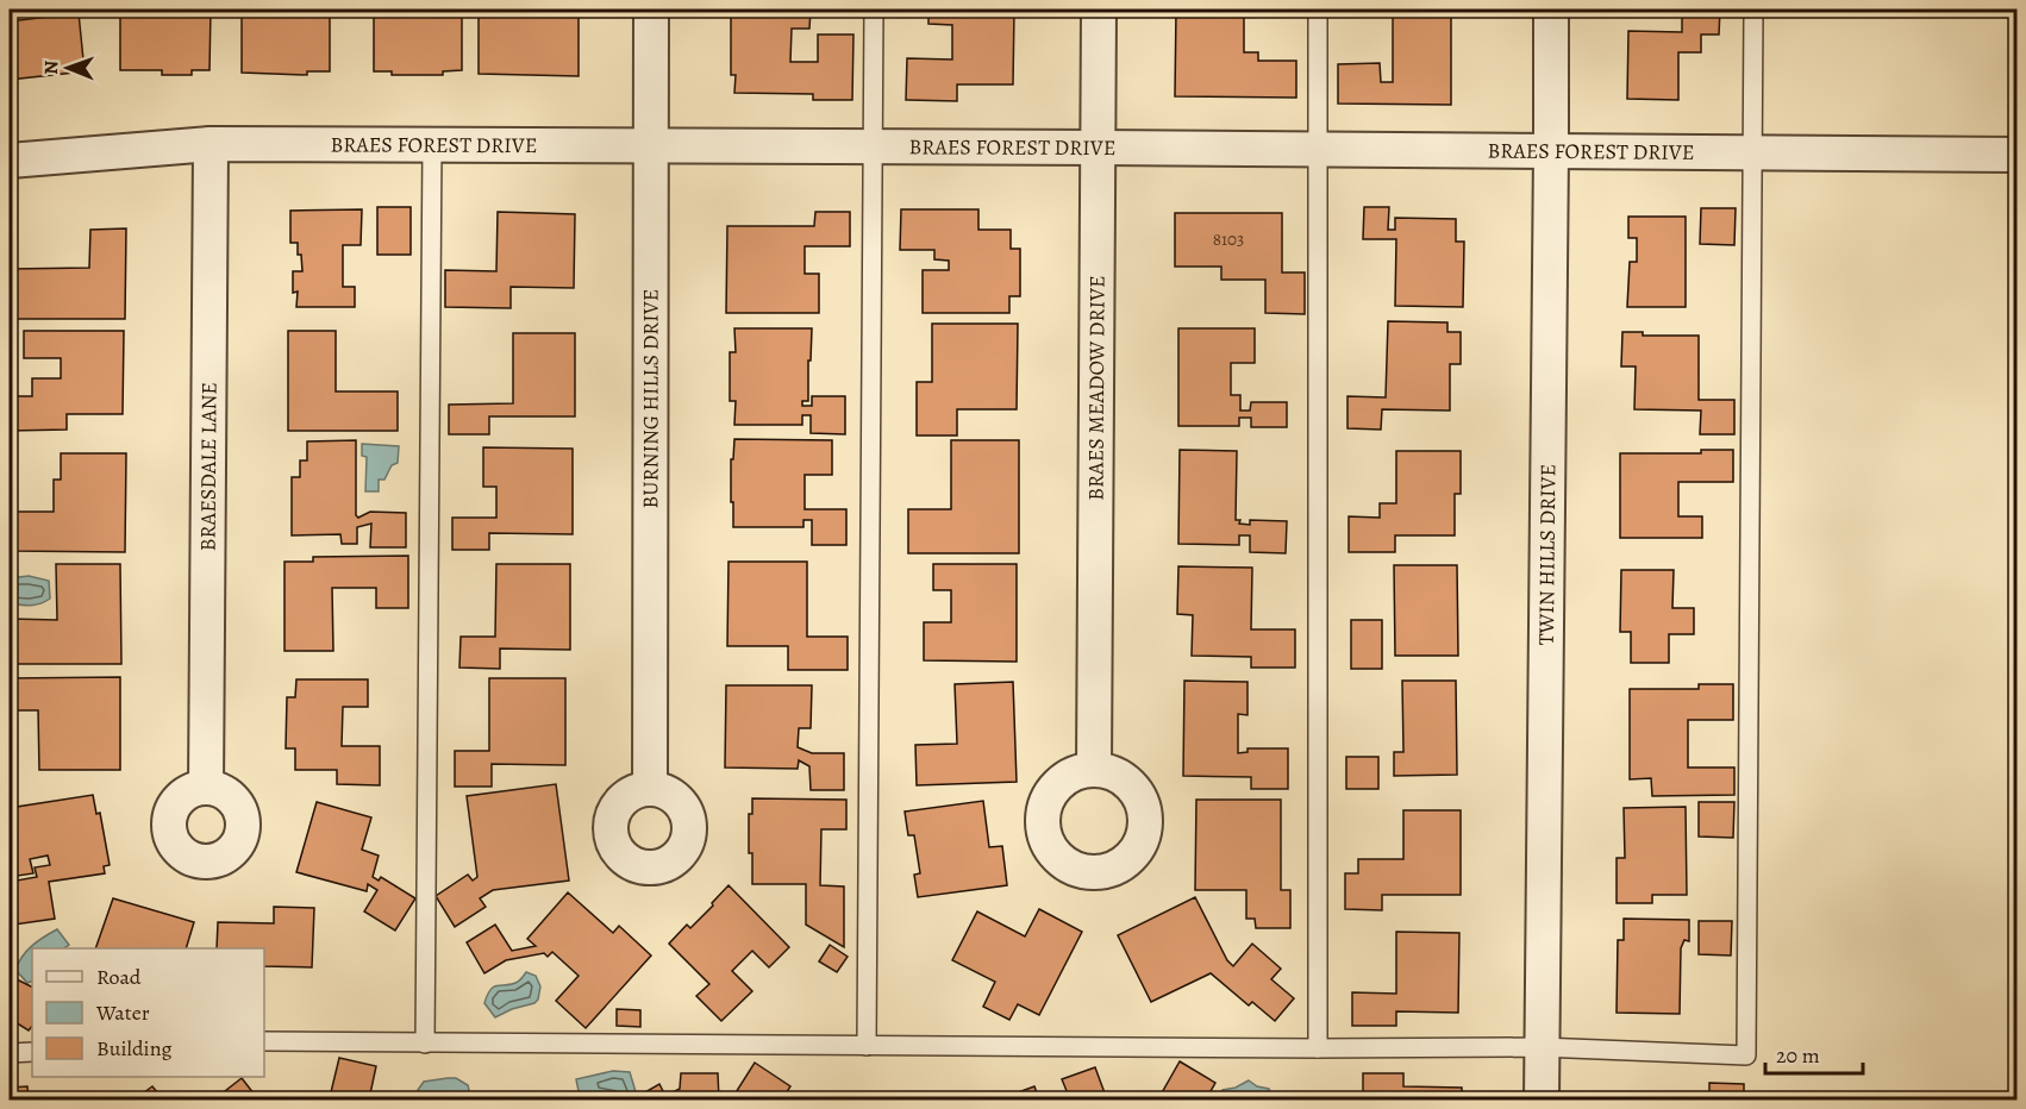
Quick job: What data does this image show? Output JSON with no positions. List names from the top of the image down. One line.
{"streets":{"street":["BRAES FOREST DRIVE","BRAES MEADOW DRIVE","BURNING HILLS DRIVE","BRAESDALE LANE","TWIN HILLS DRIVE"]},"crossings":[["BRAES FOREST DRIVE","BRAES MEADOW DRIVE"],["BRAES FOREST DRIVE","BURNING HILLS DRIVE"],["BRAES FOREST DRIVE","BRAESDALE LANE"],["BRAES FOREST DRIVE","TWIN HILLS DRIVE"]],"house_numbers":["8103"],"legend":["Road","Water","Building"],"scale_bar":"20 m","north":"left"}
